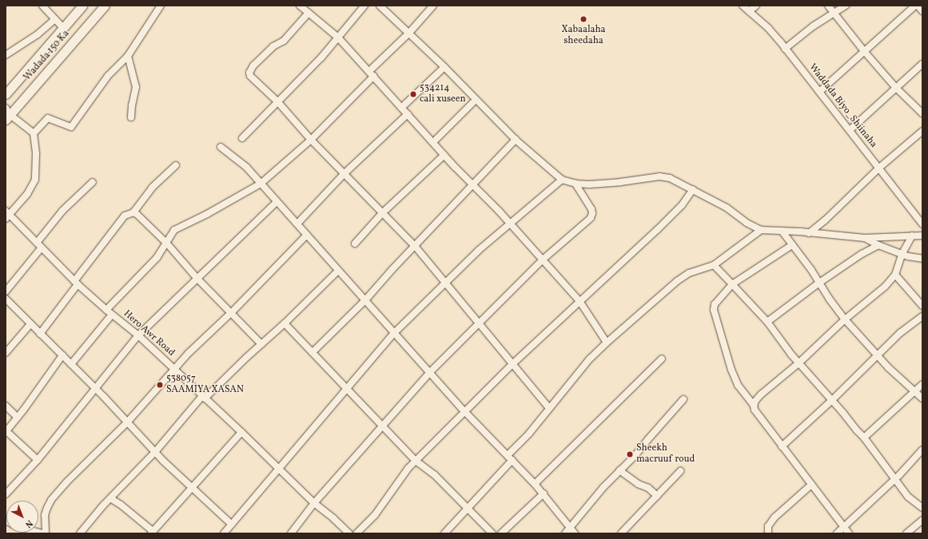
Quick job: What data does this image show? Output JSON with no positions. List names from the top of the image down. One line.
{"streets":{"street":["Wadada 150 Ka","Waddada Biyo_Shiinaha","Hero Awr Road"]},"places":["Xabaalaha sheedaha","534214 cali xuseen","538057 SAAMIYA XASAN","Sheekh macruuf roud"],"north":"bottom right"}
